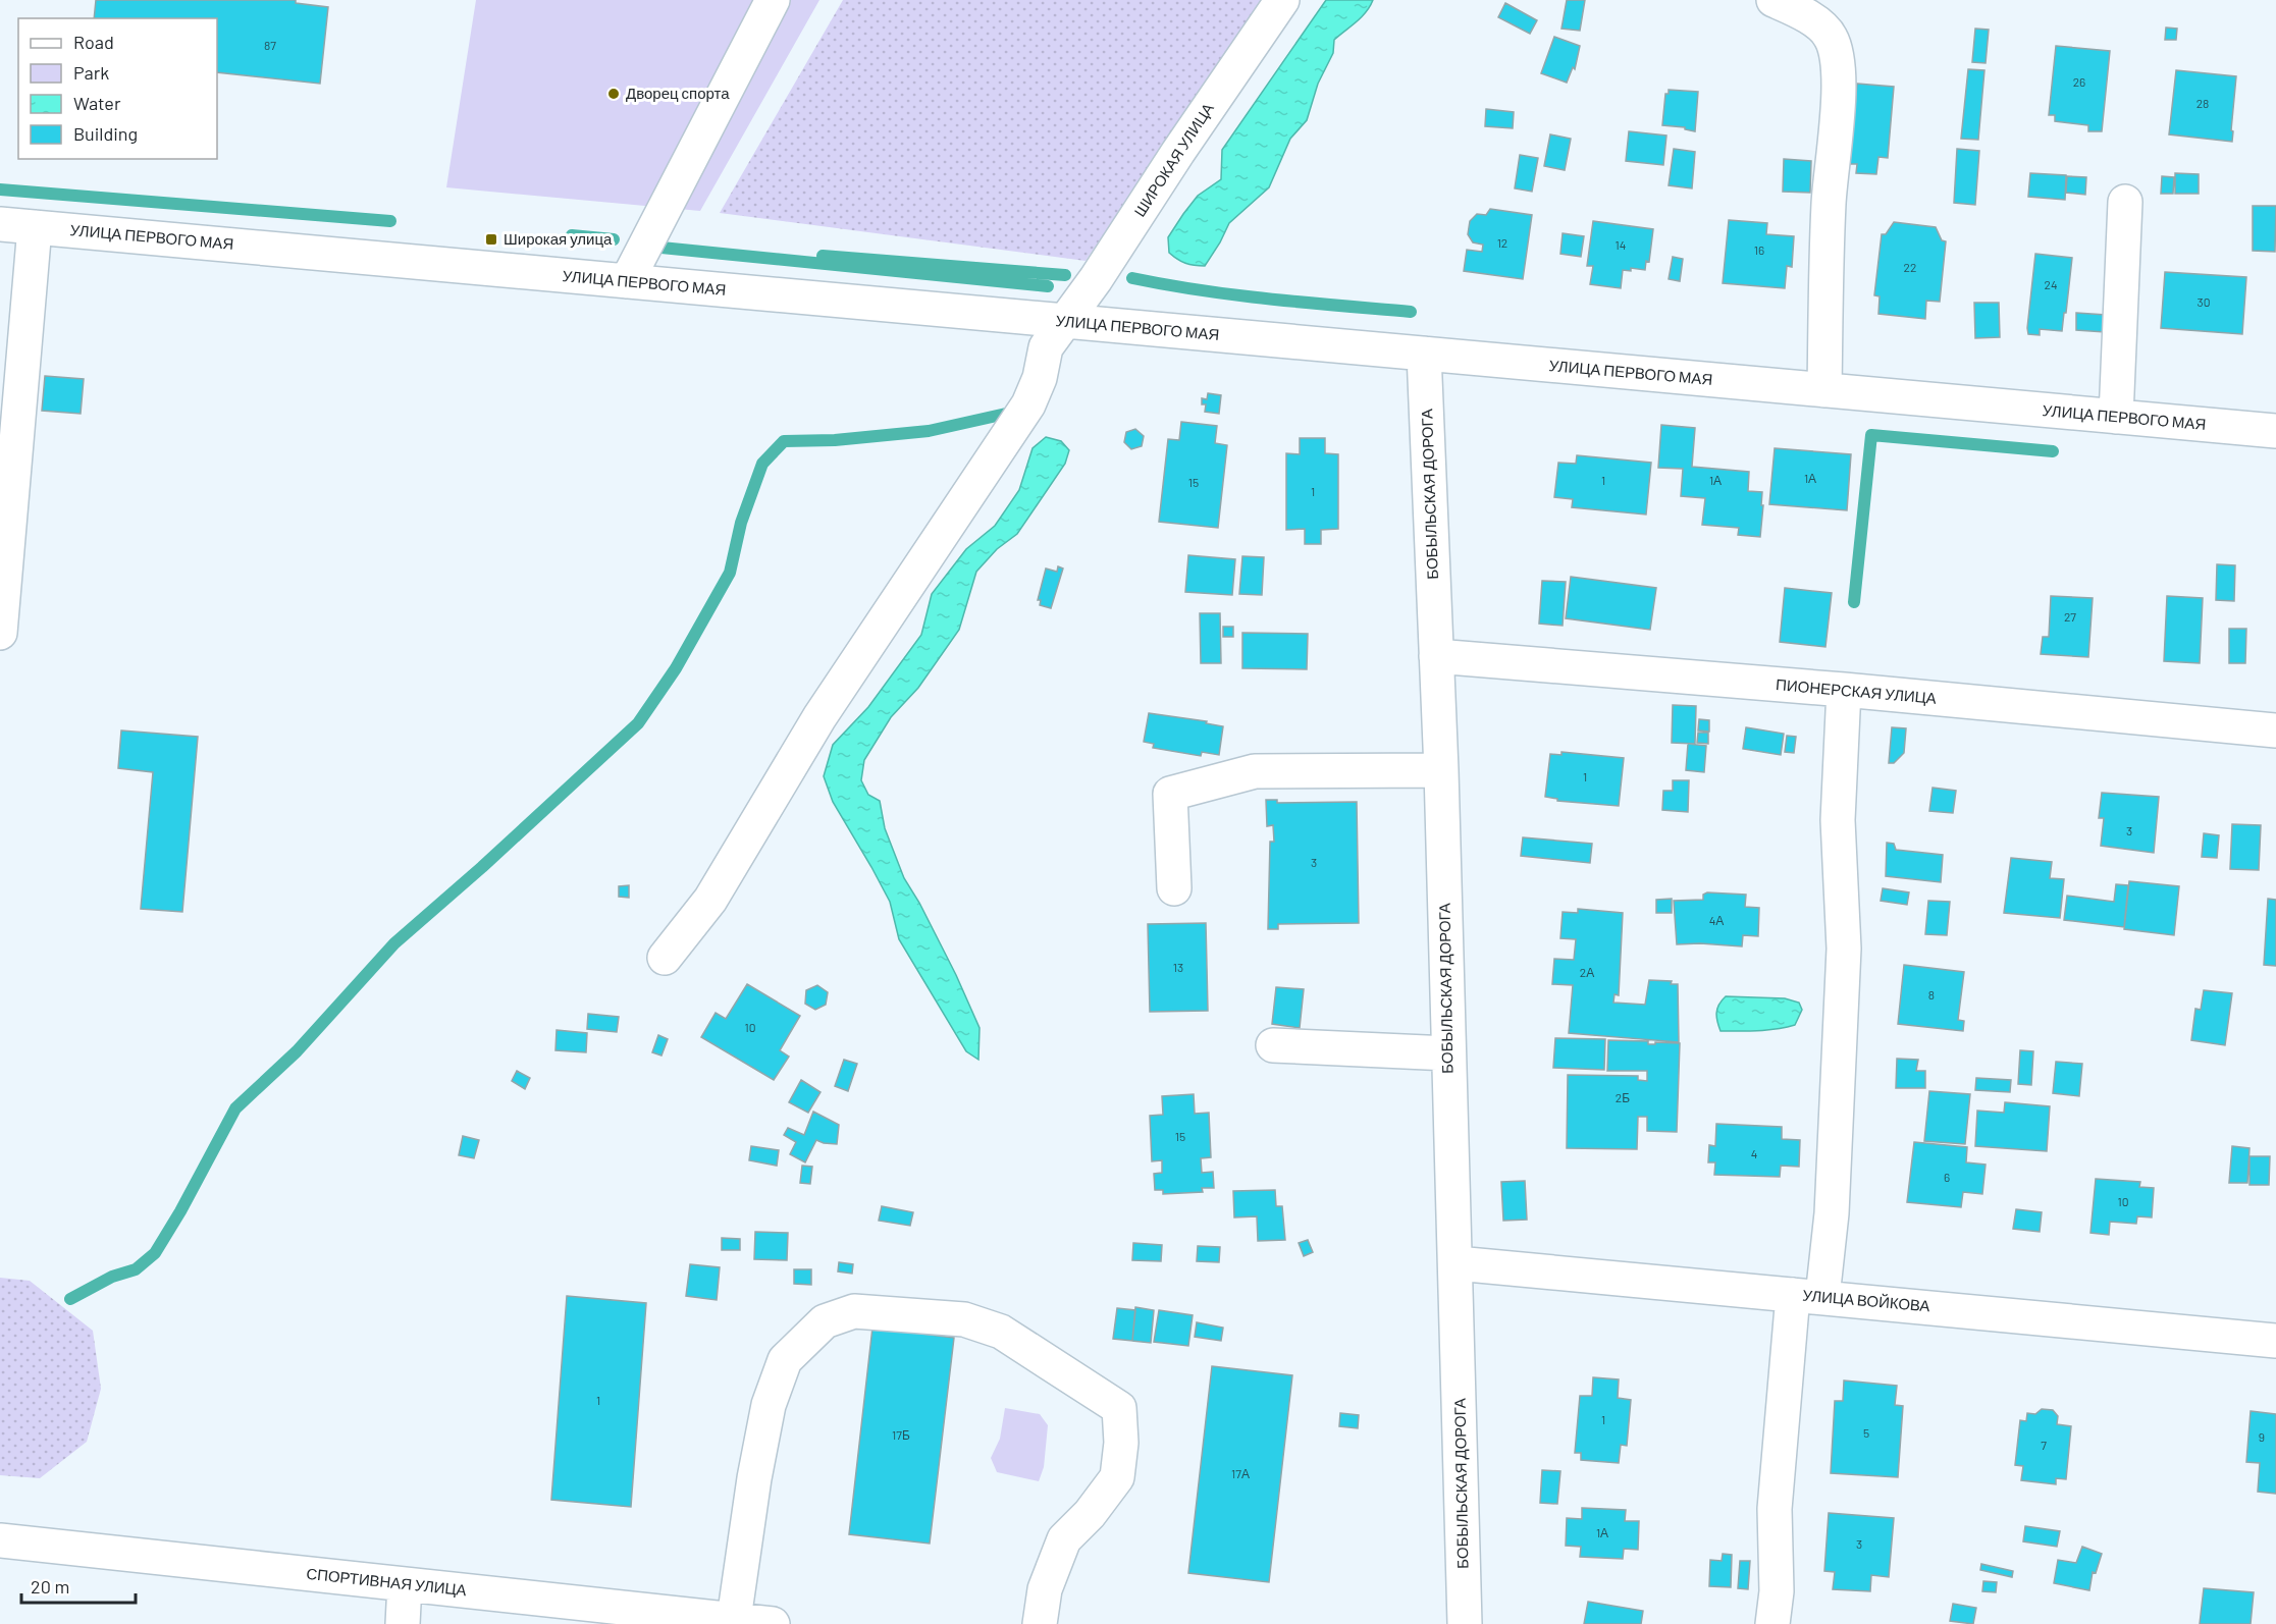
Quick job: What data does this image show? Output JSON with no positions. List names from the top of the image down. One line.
{"streets":{"street":["ШИРОКАЯ УЛИЦА","УЛИЦА ПЕРВОГО МАЯ","БОБЫЛЬСКАЯ ДОРОГА","ПИОНЕРСКАЯ УЛИЦА","УЛИЦА ВОЙКОВА","СПОРТИВНАЯ УЛИЦА"]},"crossings":[["ШИРОКАЯ УЛИЦА","УЛИЦА ПЕРВОГО МАЯ"],["УЛИЦА ПЕРВОГО МАЯ","БОБЫЛЬСКАЯ ДОРОГА"],["БОБЫЛЬСКАЯ ДОРОГА","ПИОНЕРСКАЯ УЛИЦА"],["БОБЫЛЬСКАЯ ДОРОГА","УЛИЦА ВОЙКОВА"]],"places":{"other":["Дворец спорта"],"transit":["Широкая улица"]},"house_numbers":["87","26","28","12","14","16","22","24","30","1А","1","1А","15","1","27","1","3","3","4А","13","2А","8","10","2Б","15","4","6","10","1","1","5","17Б","9","7","17А","1А","3"],"legend":["Road","Park","Water","Building"],"scale_bar":"20 m"}
